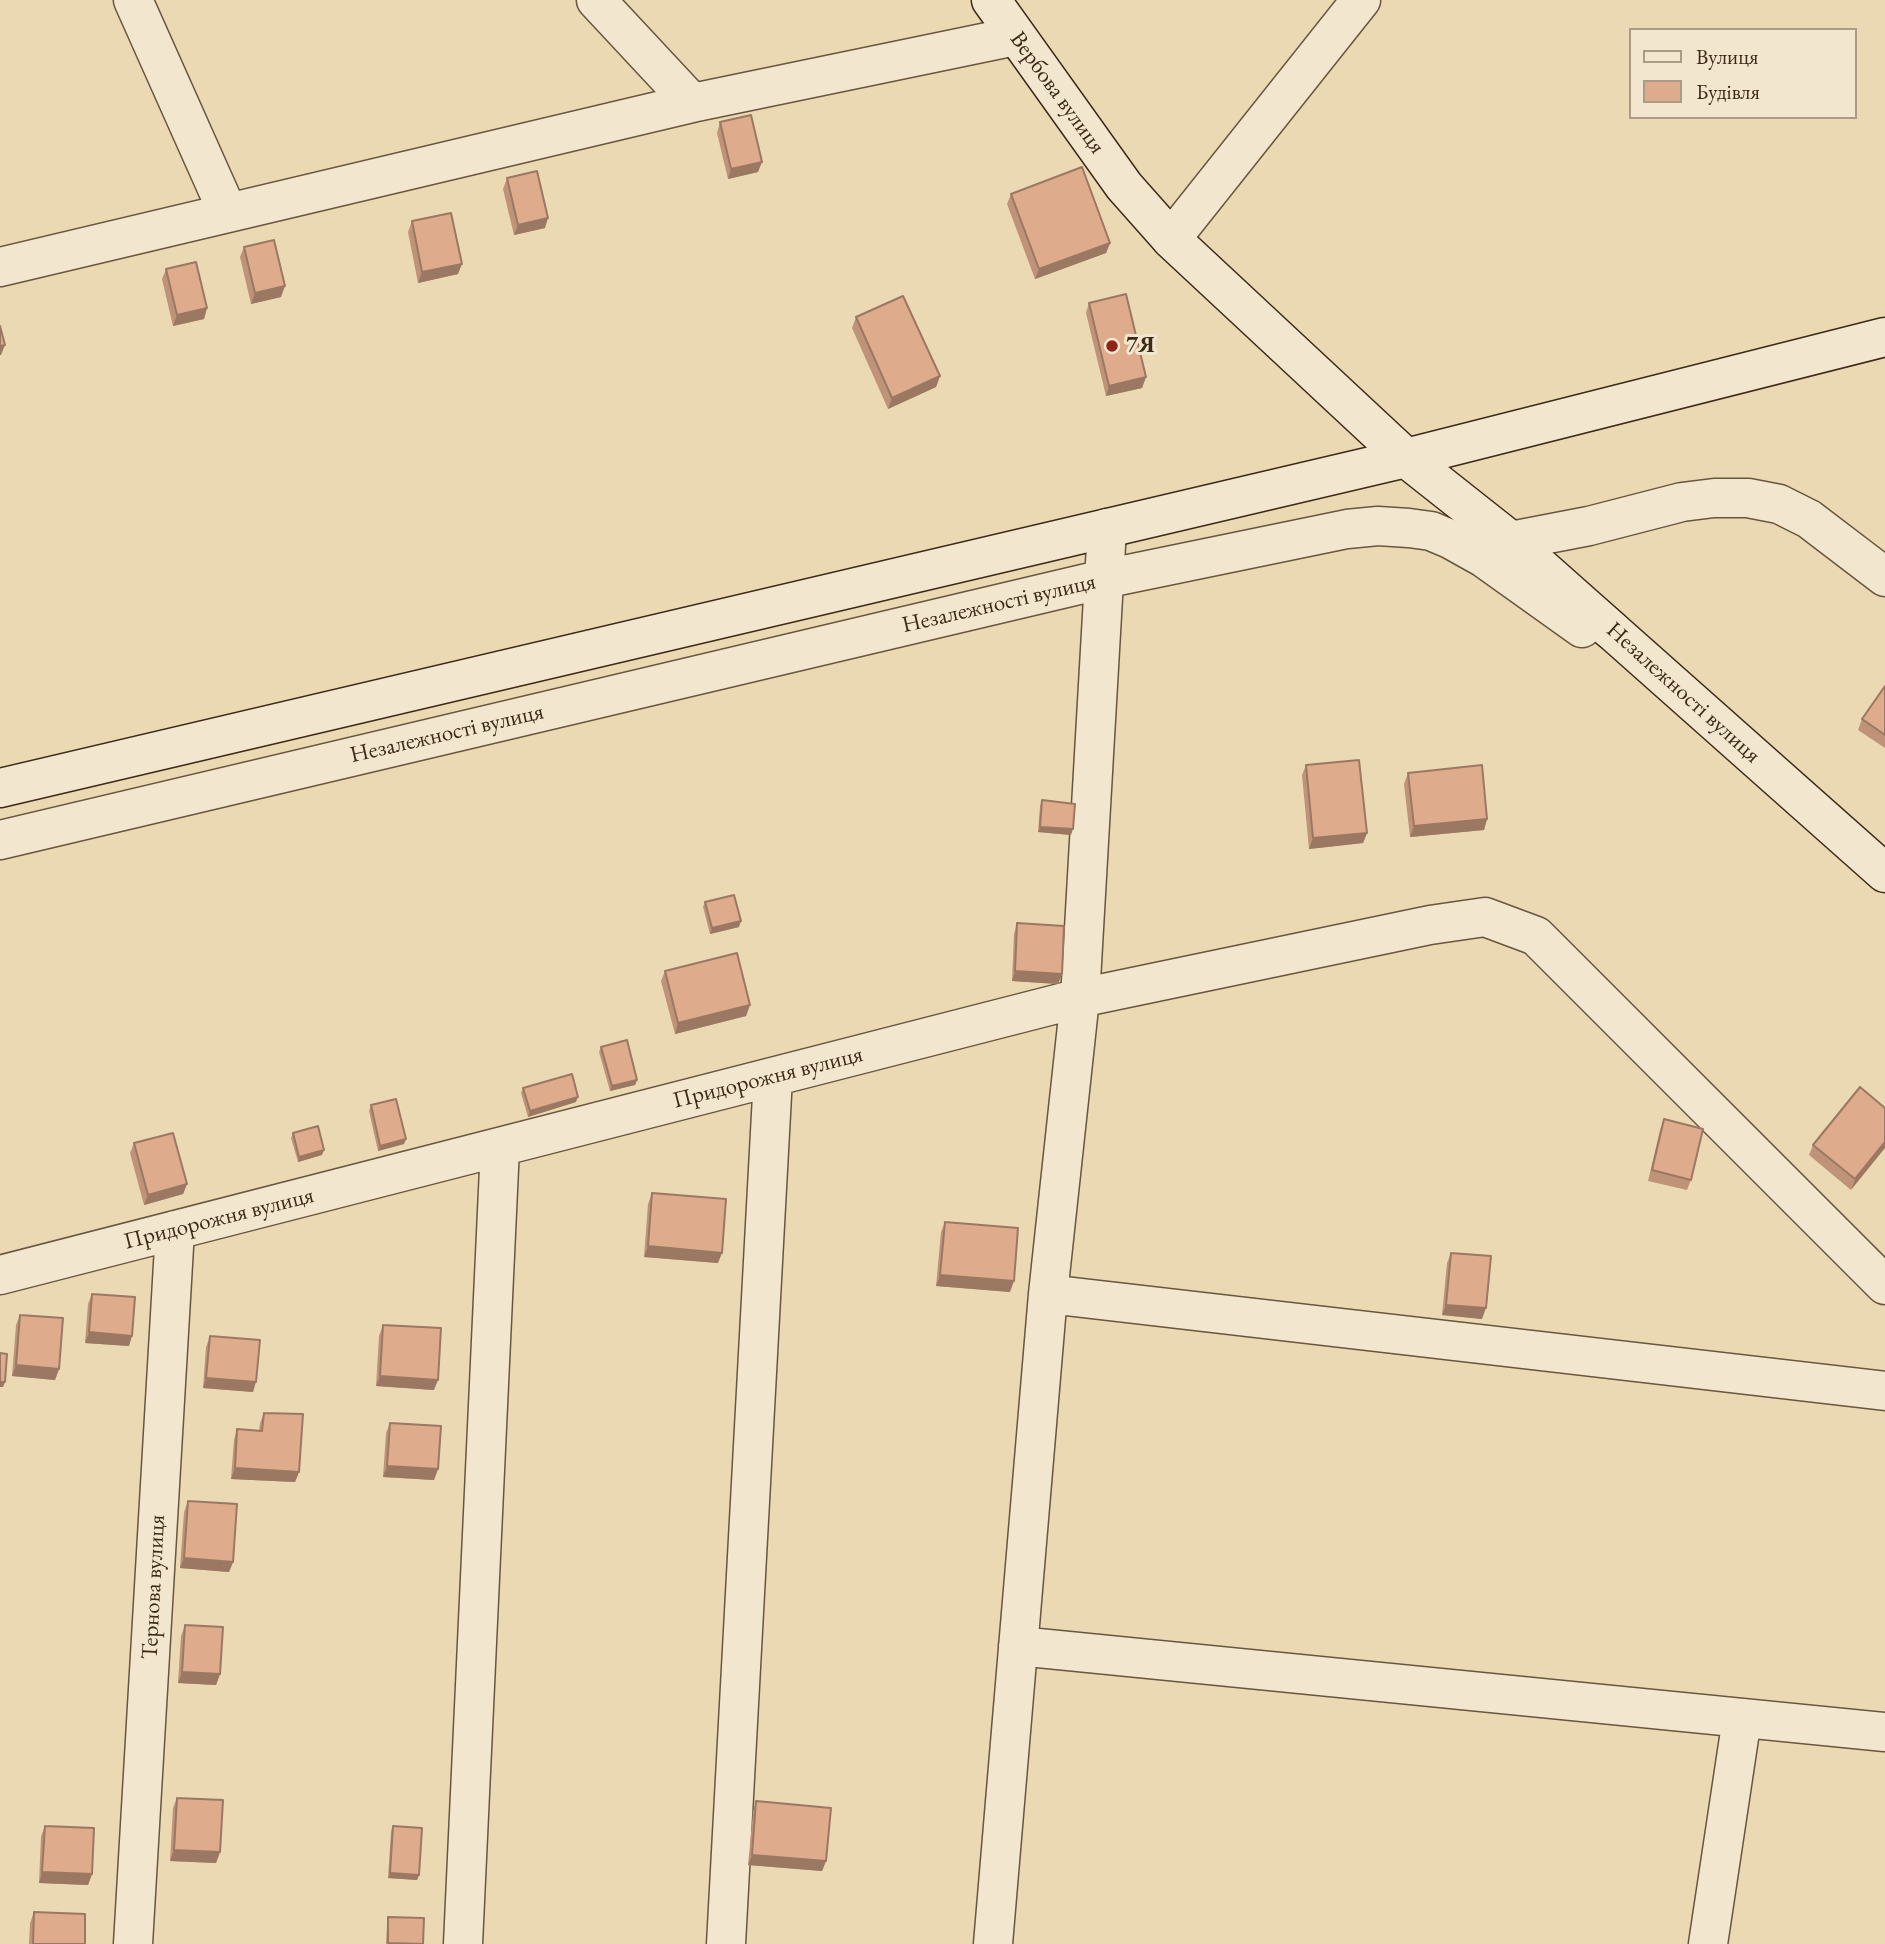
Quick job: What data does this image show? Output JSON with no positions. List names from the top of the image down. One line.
{"streets":{"street":["Вербова вулиця","Незалежності вулиця","Придорожня вулиця","Тернова вулиця"]},"crossings":[["Вербова вулиця","Незалежності вулиця"],["Придорожня вулиця","Тернова вулиця"]],"places":["7Я"],"legend":["Вулиця","Будівля"]}
